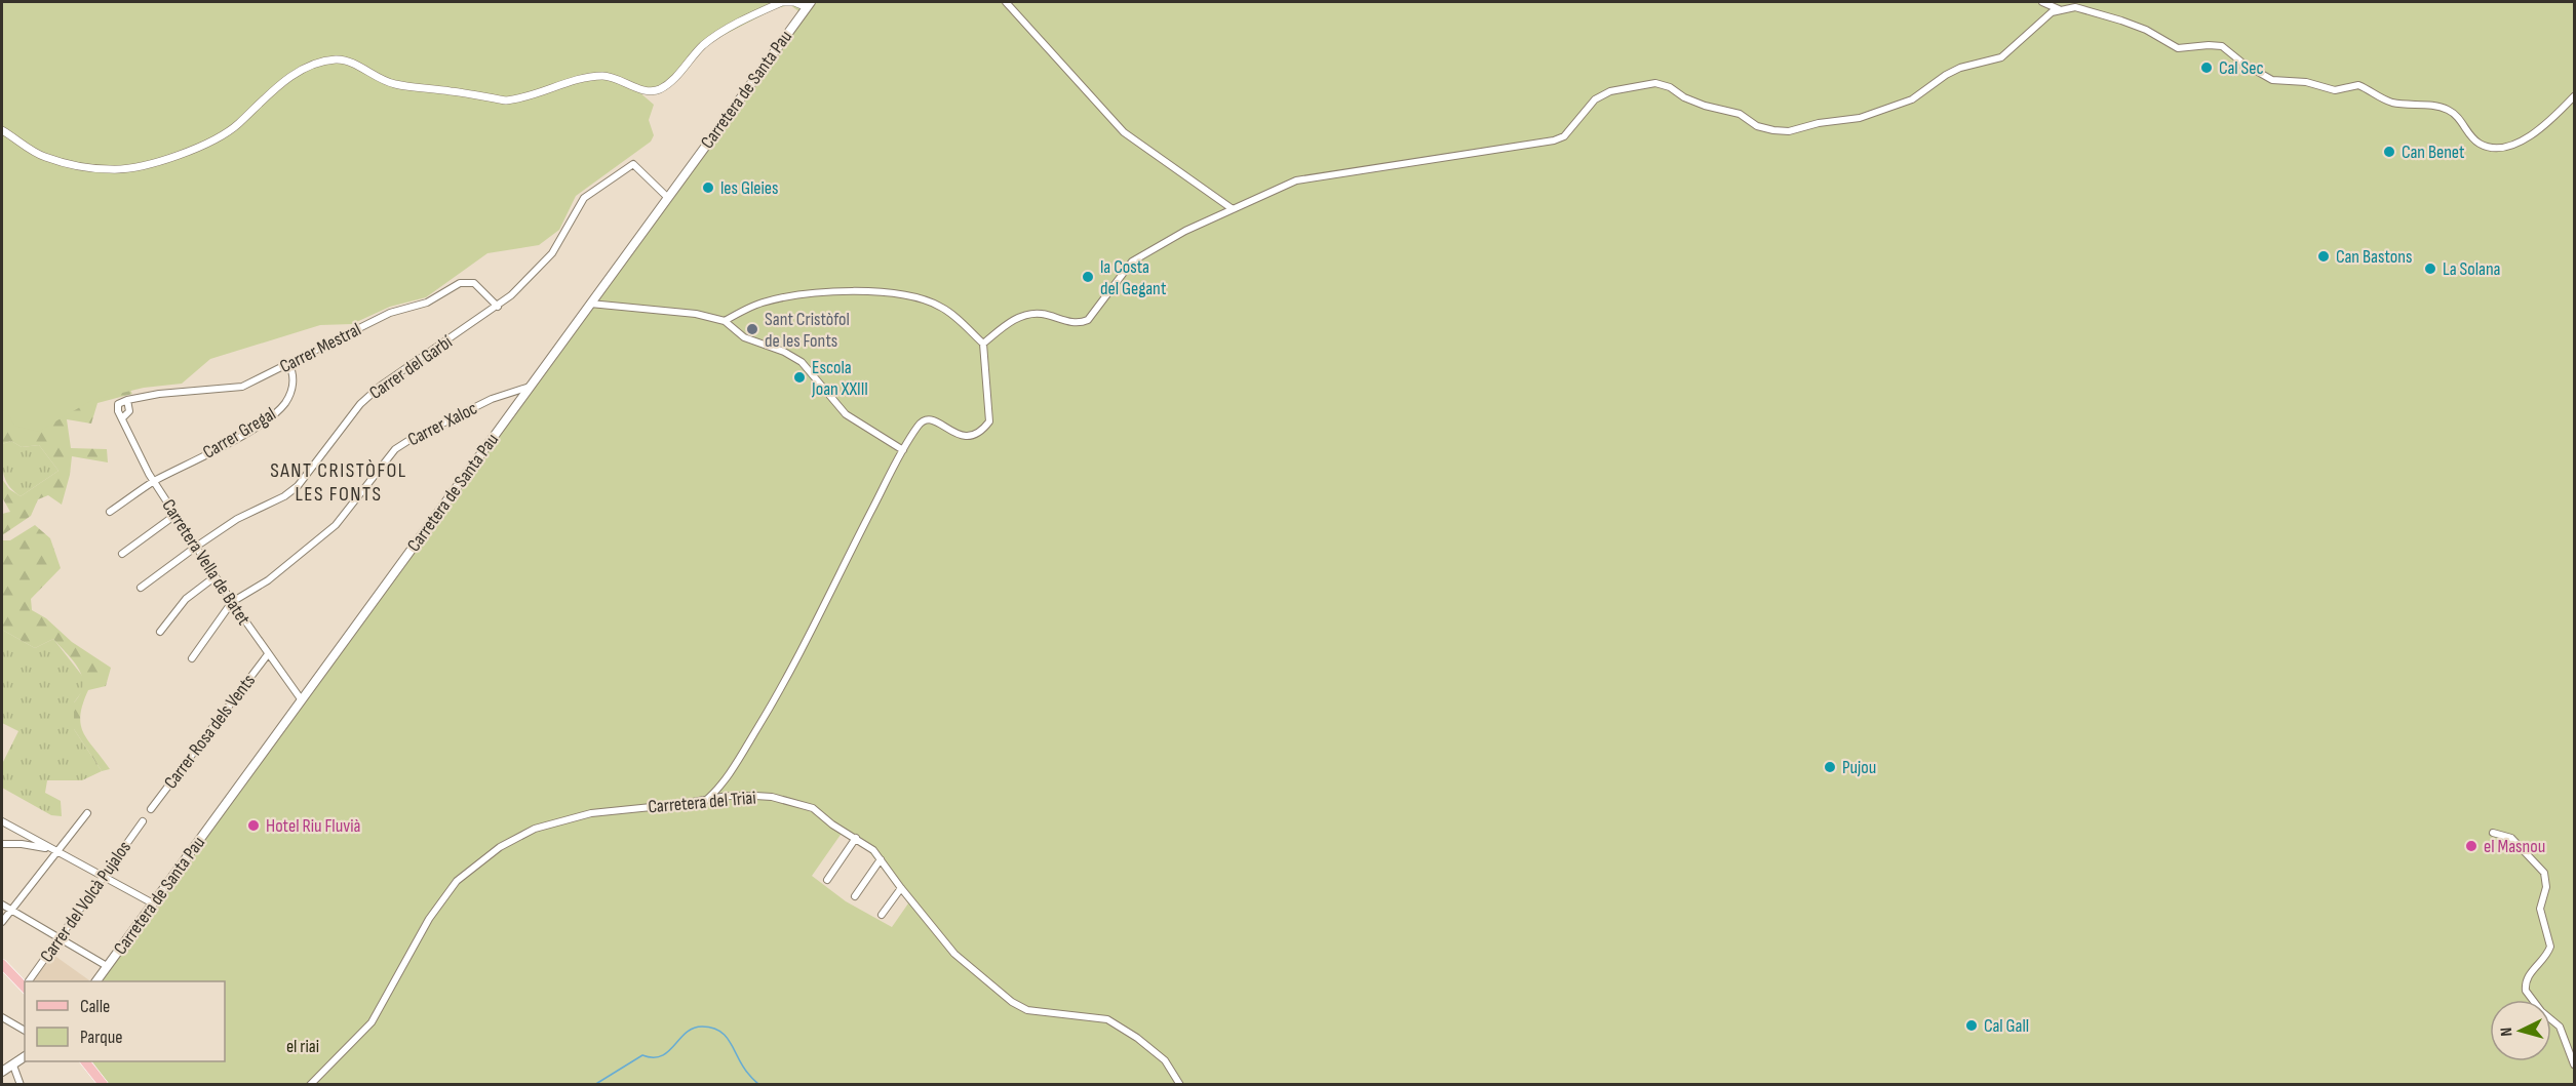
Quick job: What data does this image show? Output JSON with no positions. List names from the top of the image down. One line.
{"streets":{"main road":["Carretera de Santa Pau"],"street":["Carrer Mestral","Carrer del Garbí","Carrer Xaloc","Carrer Gregal","Carretera Vella de Batet","Carrer Rosa dels Vents","Carretera del Triai","Carrer del Volcà Pujalos"]},"crossings":[["Carretera de Santa Pau","Carrer del Garbí"],["Carretera de Santa Pau","Carrer Xaloc"],["Carretera de Santa Pau","Carretera Vella de Batet"],["Carrer Mestral","Carrer del Garbí"],["Carrer Mestral","Carrer Gregal"],["Carrer del Garbí","Carretera Vella de Batet"],["Carrer Xaloc","Carretera Vella de Batet"],["Carrer Gregal","Carretera Vella de Batet"],["Carretera Vella de Batet","Carrer Rosa dels Vents"]],"districts":["SANT CRISTÒFOL LES FONTS"],"parks":["el riai"],"places":["Cal Sec","Can Benet","les Gleies","Can Bastons","La Solana","la Costa del Gegant","Sant Cristòfol de les Fonts","Escola Joan XXIII","Pujou","Hotel Riu Fluvià","el Masnou","Cal Gall"],"legend":["Calle","Parque"],"north":"left"}
